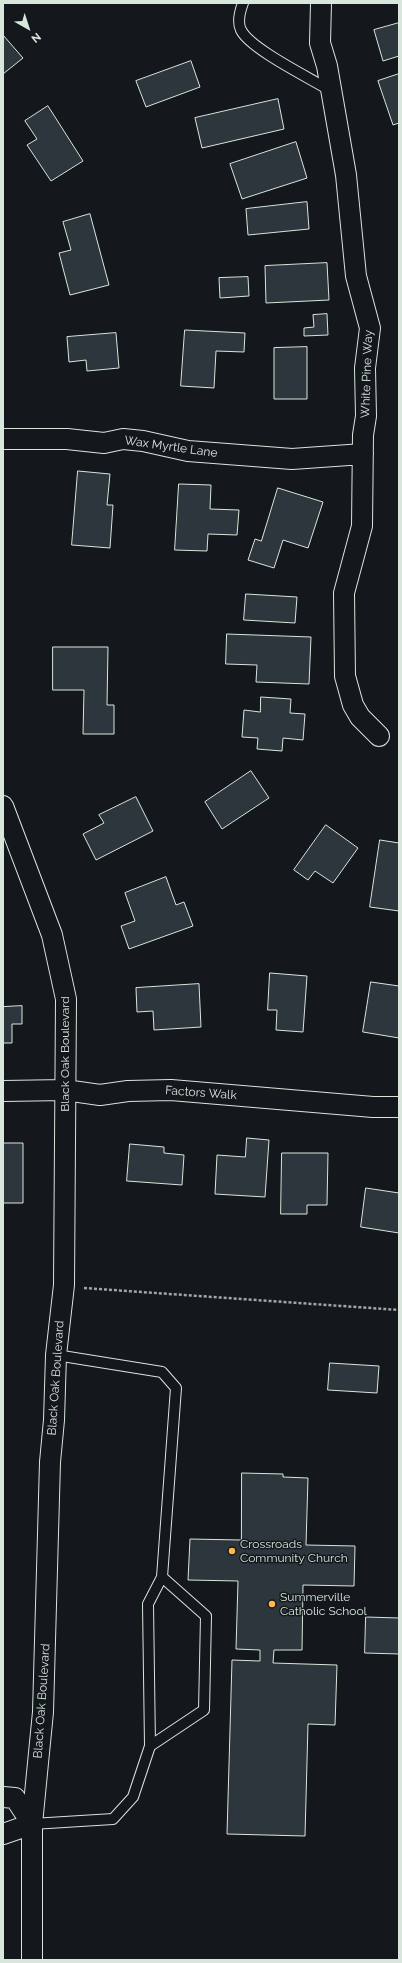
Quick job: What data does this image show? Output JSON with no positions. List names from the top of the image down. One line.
{"streets":{"street":["White Pine Way","Wax Myrtle Lane","Black Oak Boulevard","Factors Walk"]},"crossings":[["White Pine Way","Wax Myrtle Lane"],["Black Oak Boulevard","Factors Walk"]],"places":["Crossroads Community Church","Summerville Catholic School"],"north":"bottom right"}
